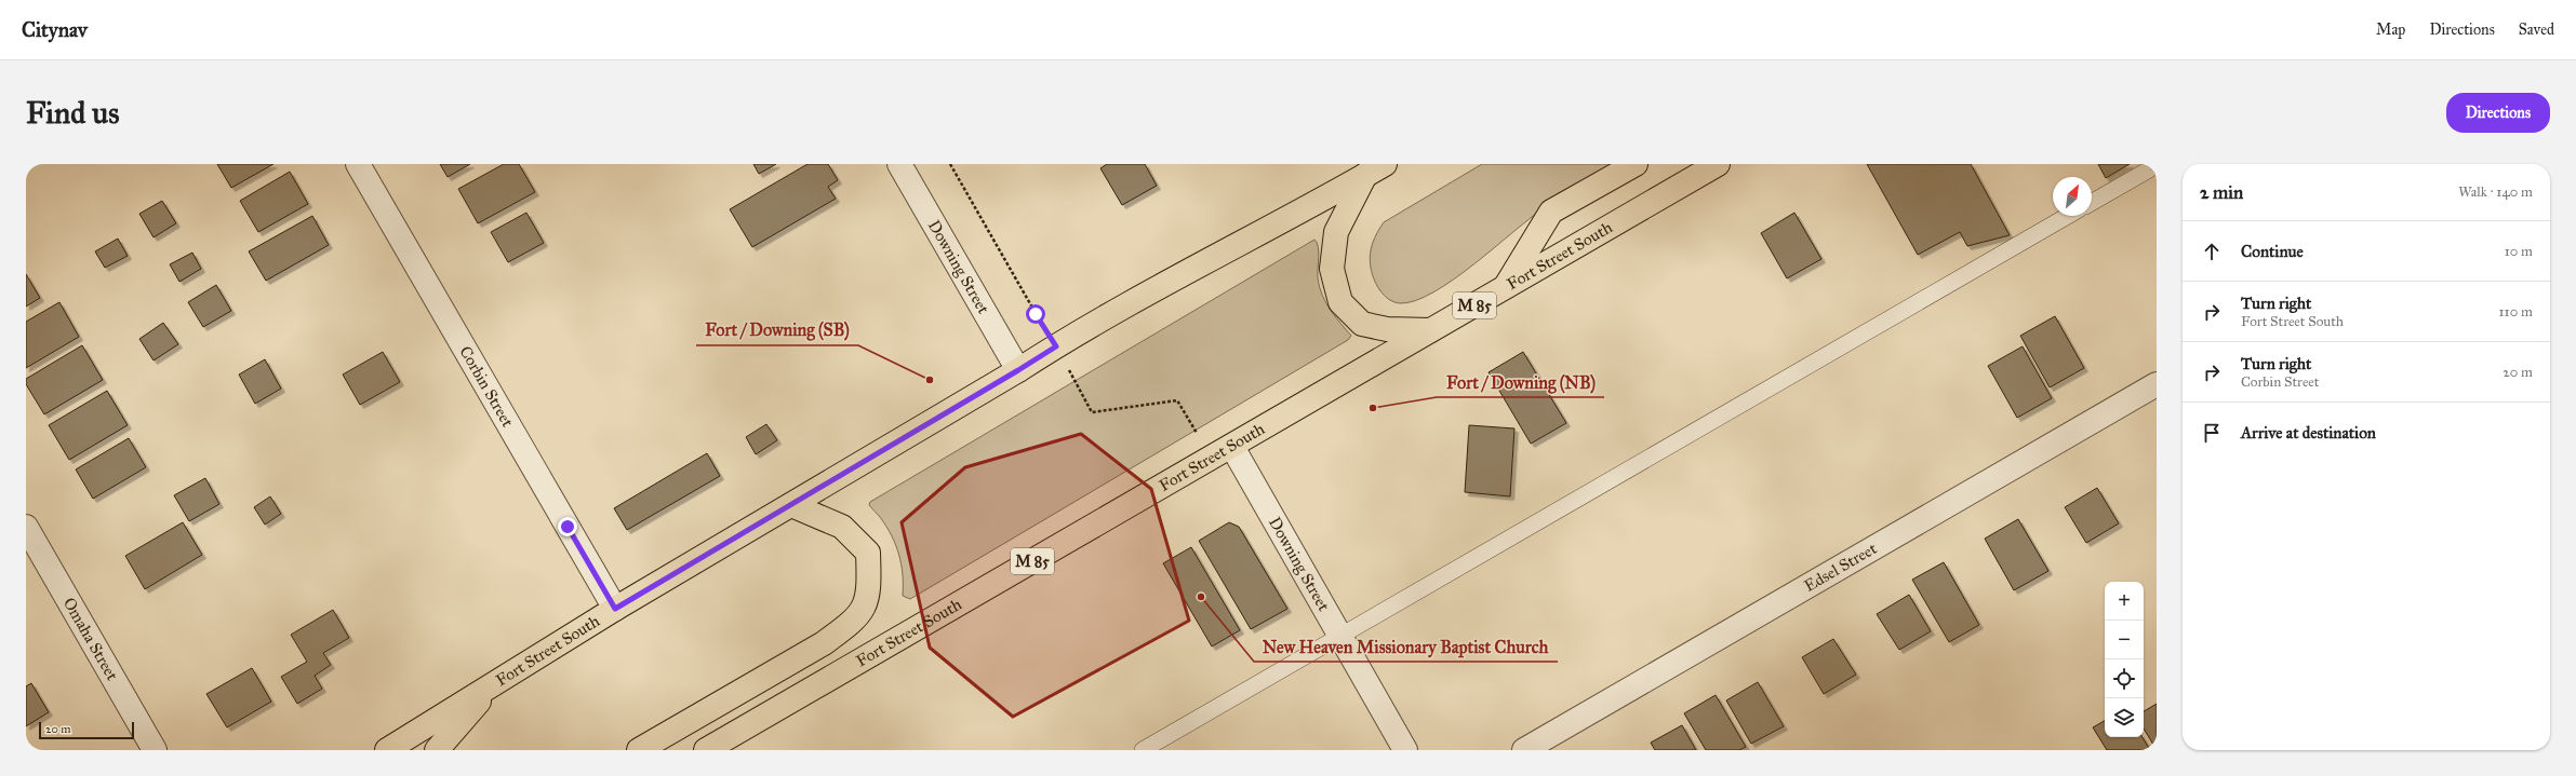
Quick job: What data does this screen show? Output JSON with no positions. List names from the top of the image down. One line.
{"streets":{"main road":["Fort Street South","M 85"],"street":["Downing Street","Corbin Street","Edsel Street","Omaha Street"]},"crossings":[["Fort Street South","Downing Street"],["Fort Street South","Corbin Street"]],"places":["Fort / Downing (SB)","Fort / Downing (NB)","New Heaven Missionary Baptist Church"],"scale_bar":"20 m","north":"top right","page":{"header":"Citynav","nav":["Map","Directions","Saved"],"buttons":"Directions","title":"Find us","heading":["2 min","Walk · 140 m"],"list":[["Continue","10 m"],["Turn right","Fort Street South","110 m"],["Turn right","Corbin Street","20 m"],"Arrive at destination"],"map_buttons":["+","−"],"scale":"20 m"}}
